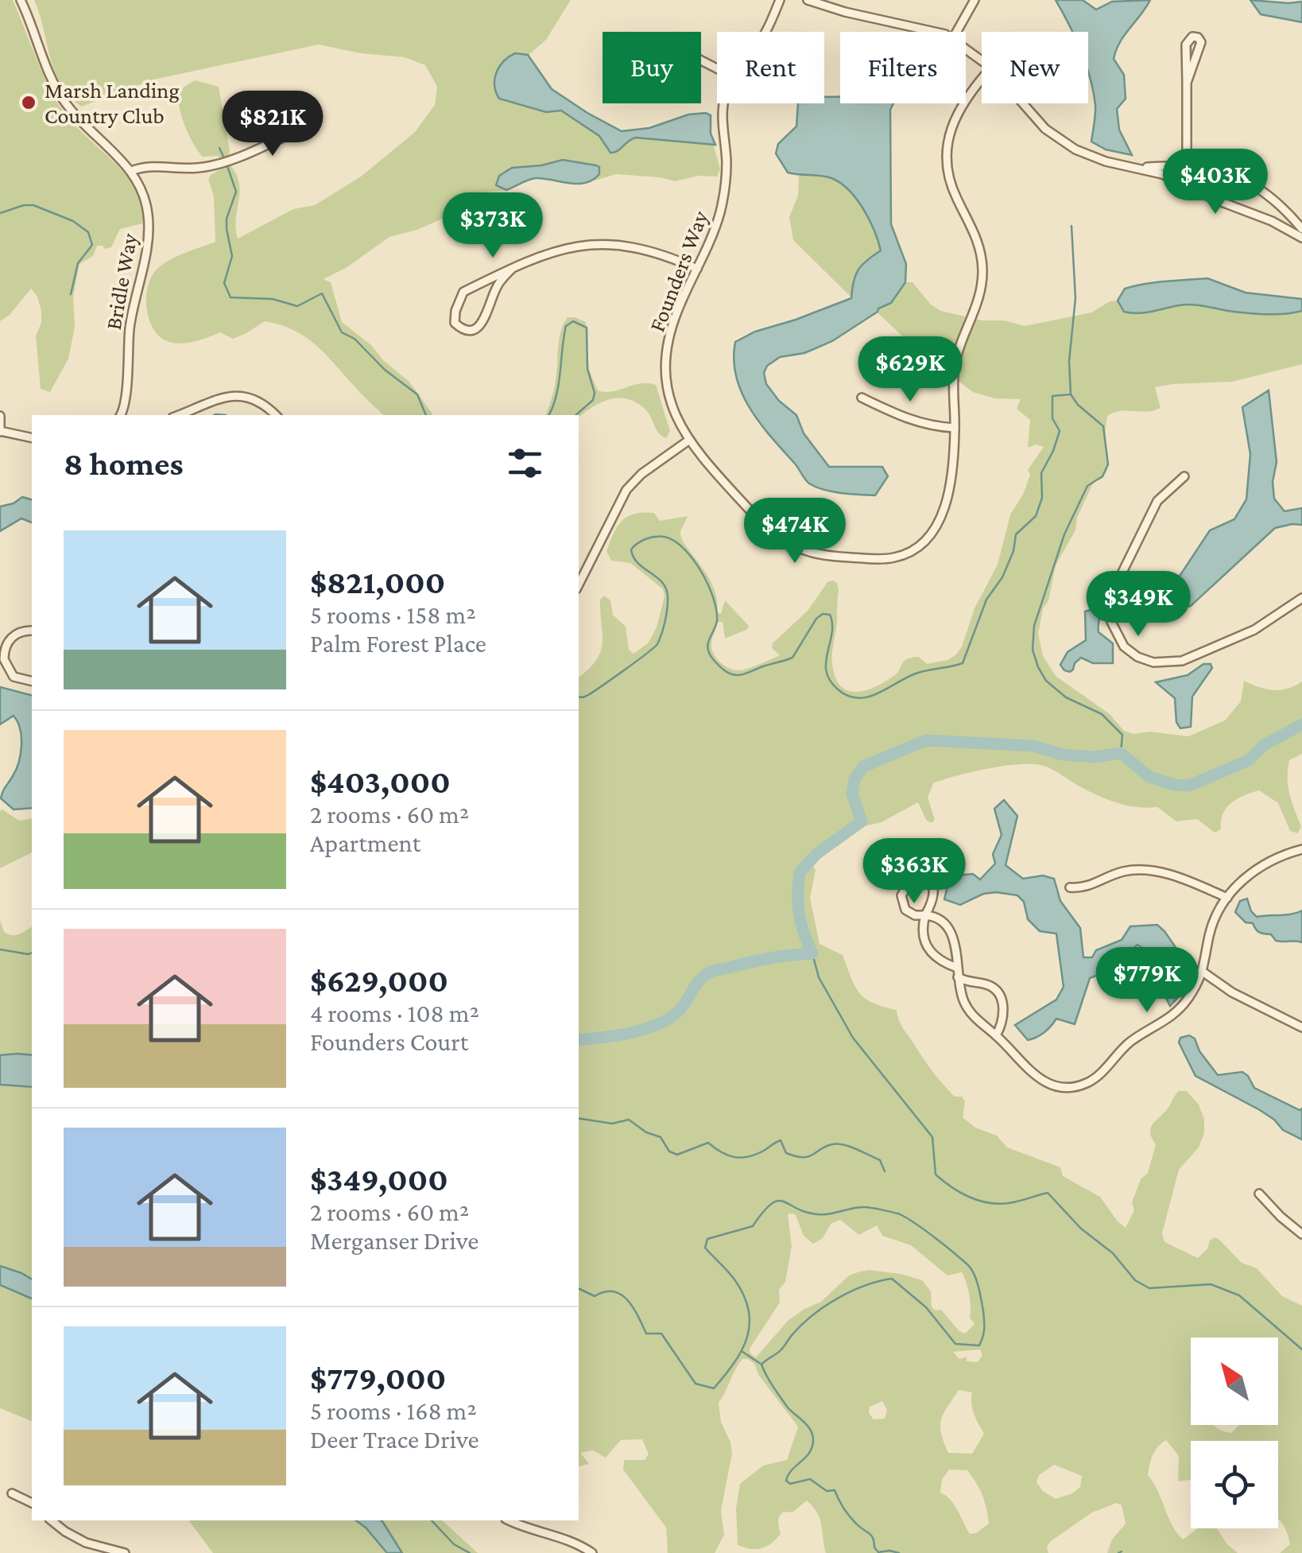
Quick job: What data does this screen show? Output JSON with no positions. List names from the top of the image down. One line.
{"streets":{"street":["Founders Way","Bridle Way"]},"places":["Marsh Landing Country Club"],"north":"top left","page":{"chip":["Buy","Rent","Filters","New"],"price":["$821K","$403K","$373K","$629K","$474K","$349K","$363K","$779K"],"heading":"8 homes","list":[{"name":"$821,000","note":"5 rooms · 158 m² · Palm Forest Place"},{"name":"$403,000","note":"2 rooms · 60 m² · Apartment"},{"name":"$629,000","note":"4 rooms · 108 m² · Founders Court"},{"name":"$349,000","note":"2 rooms · 60 m² · Merganser Drive"},{"name":"$779,000","note":"5 rooms · 168 m² · Deer Trace Drive"}]}}
